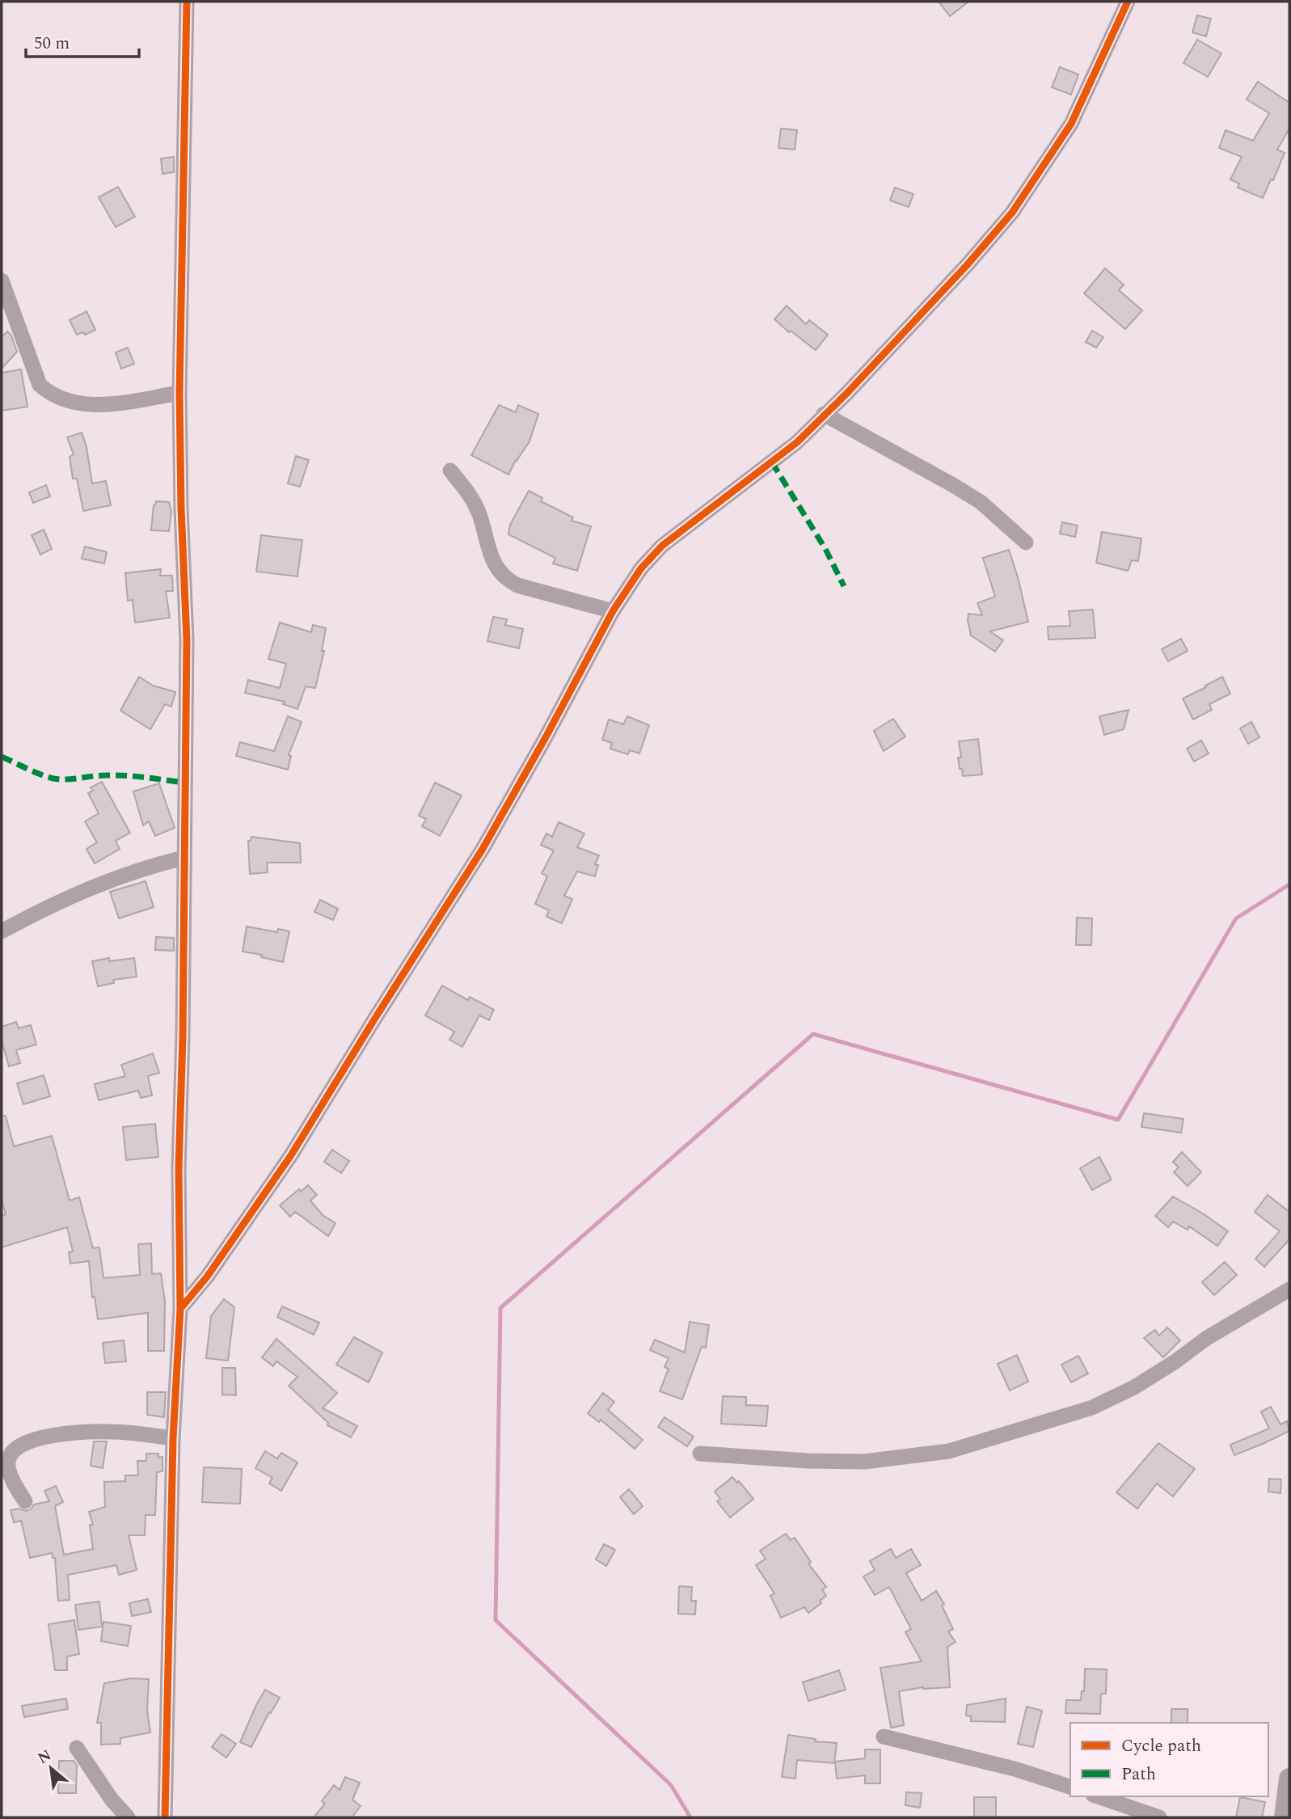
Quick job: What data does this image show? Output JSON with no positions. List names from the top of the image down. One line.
{"legend":["Cycle path","Path"],"scale_bar":"50 m","north":"top left"}
